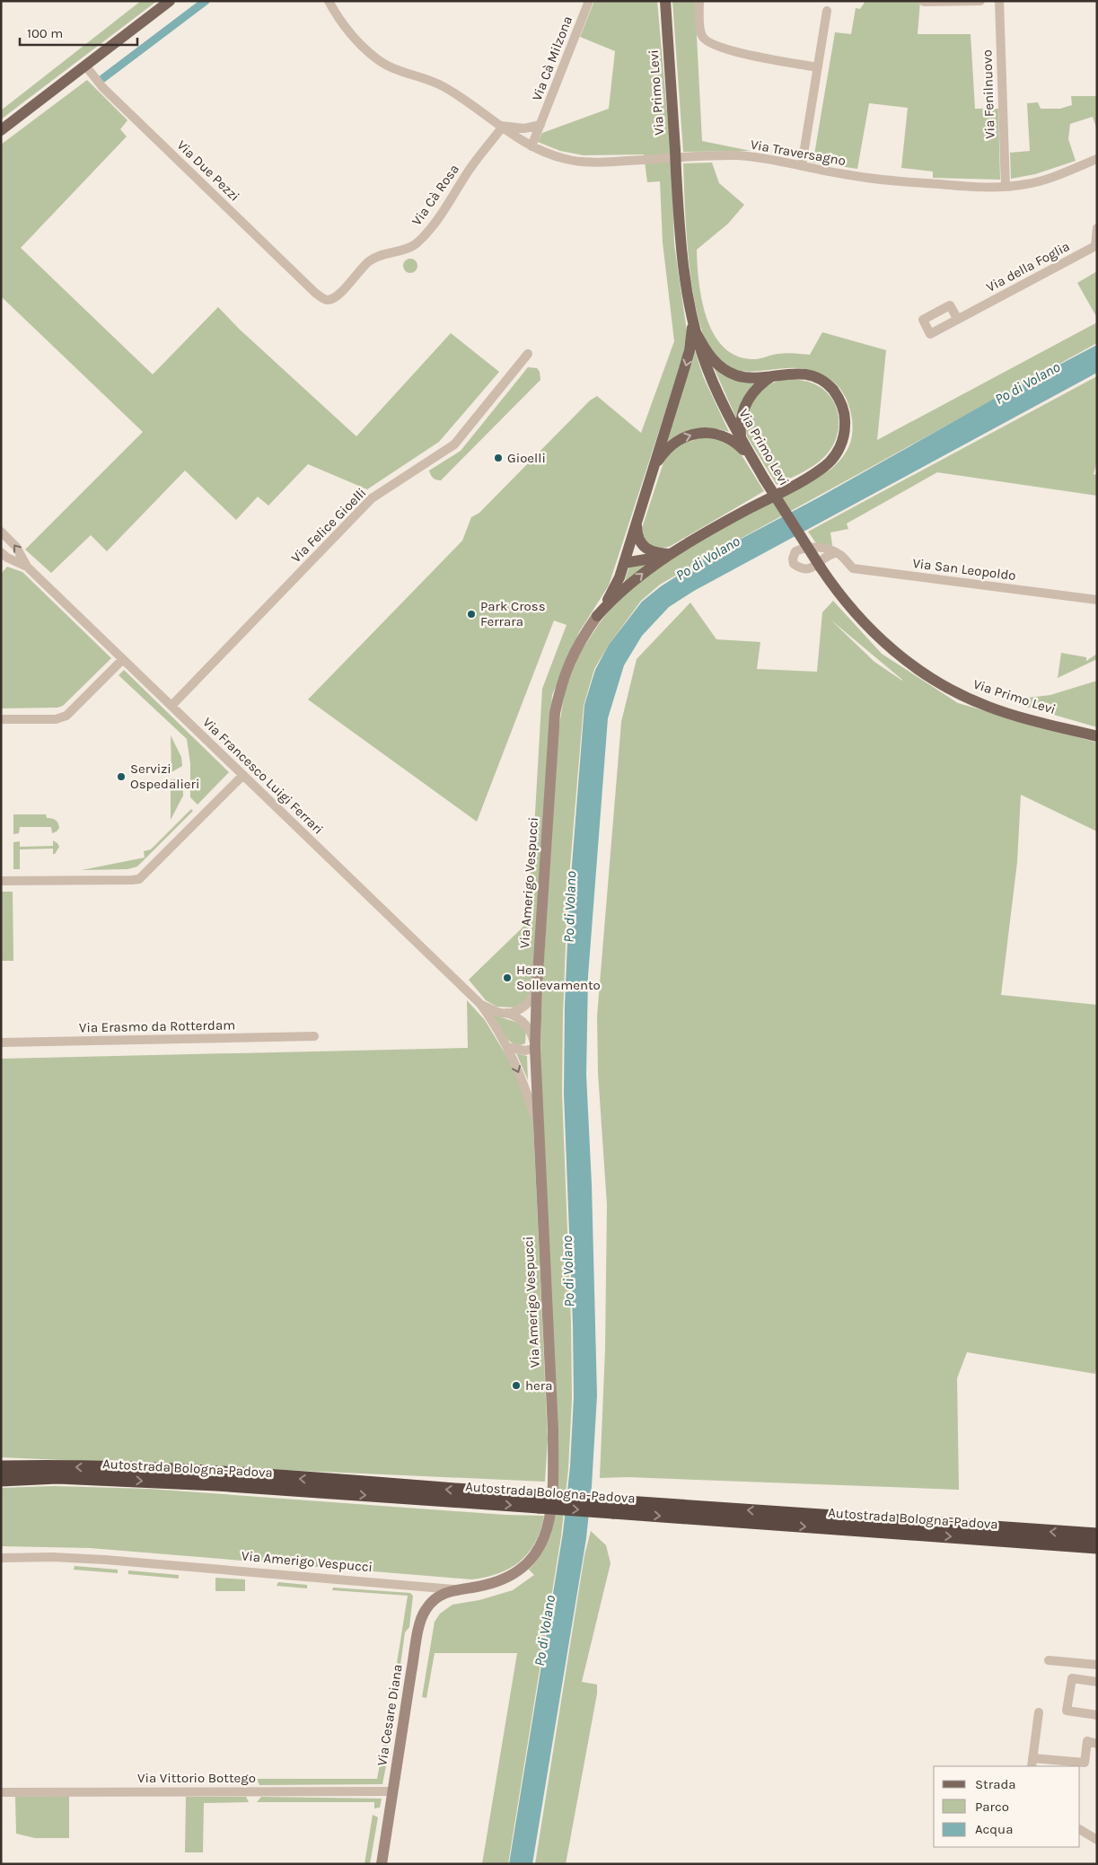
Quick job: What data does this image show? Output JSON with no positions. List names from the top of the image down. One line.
{"streets":{"highway":["Autostrada Bologna-Padova"],"main road":["Via Primo Levi","Via Amerigo Vespucci","Via Cesare Diana"],"street":["Via Cà Milzona","Via Fenilnuovo","Via Traversagno","Via Due Pezzi","Via Cà Rosa","Via della Foglia","Via Felice Gioelli","Via San Leopoldo","Via Francesco Luigi Ferrari","Via Erasmo da Rotterdam","Via Vittorio Bottego"]},"crossings":[["Via Cà Milzona","Via Traversagno"],["Via Fenilnuovo","Via Traversagno"],["Via Traversagno","Via Cà Rosa"],["Via Due Pezzi","Via Cà Rosa"],["Via Felice Gioelli","Via Francesco Luigi Ferrari"],["Via Francesco Luigi Ferrari","Via Amerigo Vespucci"],["Via Amerigo Vespucci","Via Cesare Diana"],["Via Cesare Diana","Via Vittorio Bottego"]],"water":["Po di Volano"],"places":["Gioelli","Park Cross Ferrara","Servizi Ospedalieri","Hera Sollevamento","hera"],"legend":["Strada","Parco","Acqua"],"scale_bar":"100 m"}
